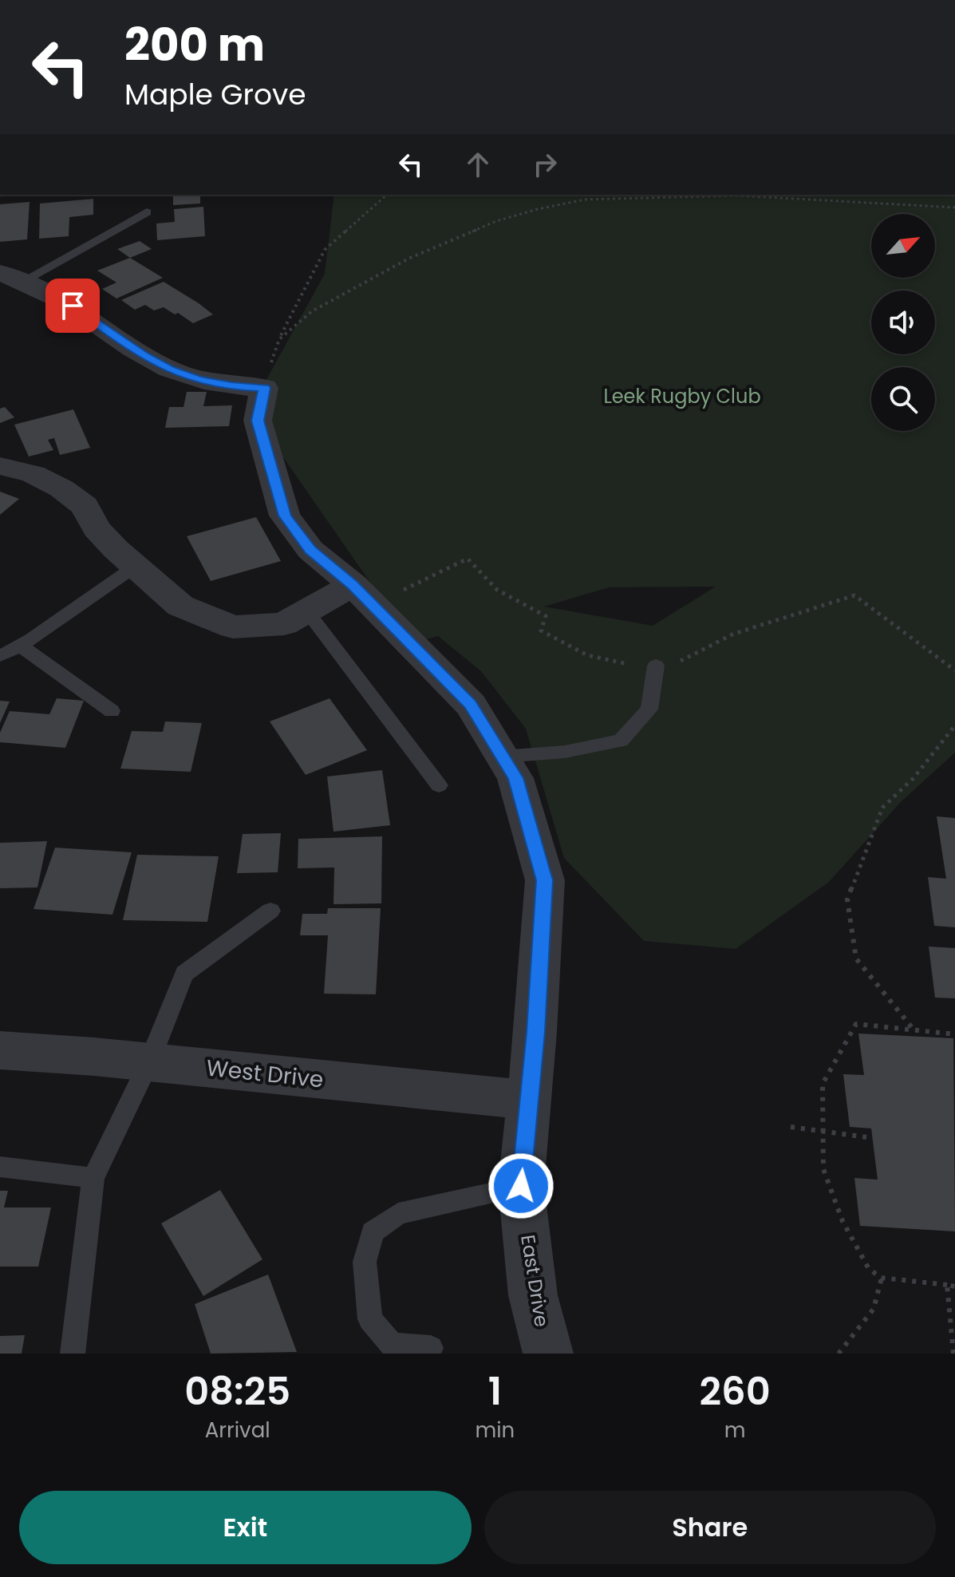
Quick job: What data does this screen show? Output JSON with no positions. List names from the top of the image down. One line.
{"streets":{"street":["West Drive","East Drive"]},"crossings":[["West Drive","East Drive"]],"parks":["Leek Rugby Club"],"north":"top right","page":{"turn":["200 m","Maple Grove"],"eta":["08:25","Arrival","1","min","260","m"],"buttons":["Exit","Share"]}}
